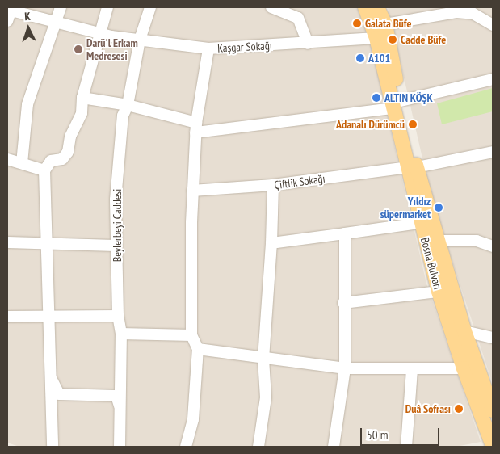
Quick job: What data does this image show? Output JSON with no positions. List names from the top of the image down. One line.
{"streets":{"main road":["Bosna Bulvarı"],"street":["Kaşgar Sokağı","Çiftlik Sokağı","Beylerbeyi Caddesi"]},"crossings":[["Kaşgar Sokağı","Beylerbeyi Caddesi"],["Kaşgar Sokağı","Bosna Bulvarı"],["Çiftlik Sokağı","Bosna Bulvarı"]],"places":["Galata Büfe","Cadde Büfe","Darü'l Erkam Medresesi","A101","ALTIN KÖŞK","Adanalı Dürümcü","Yıldız süpermarket","Duâ Sofrası"],"scale_bar":"50 m","north":"top"}
